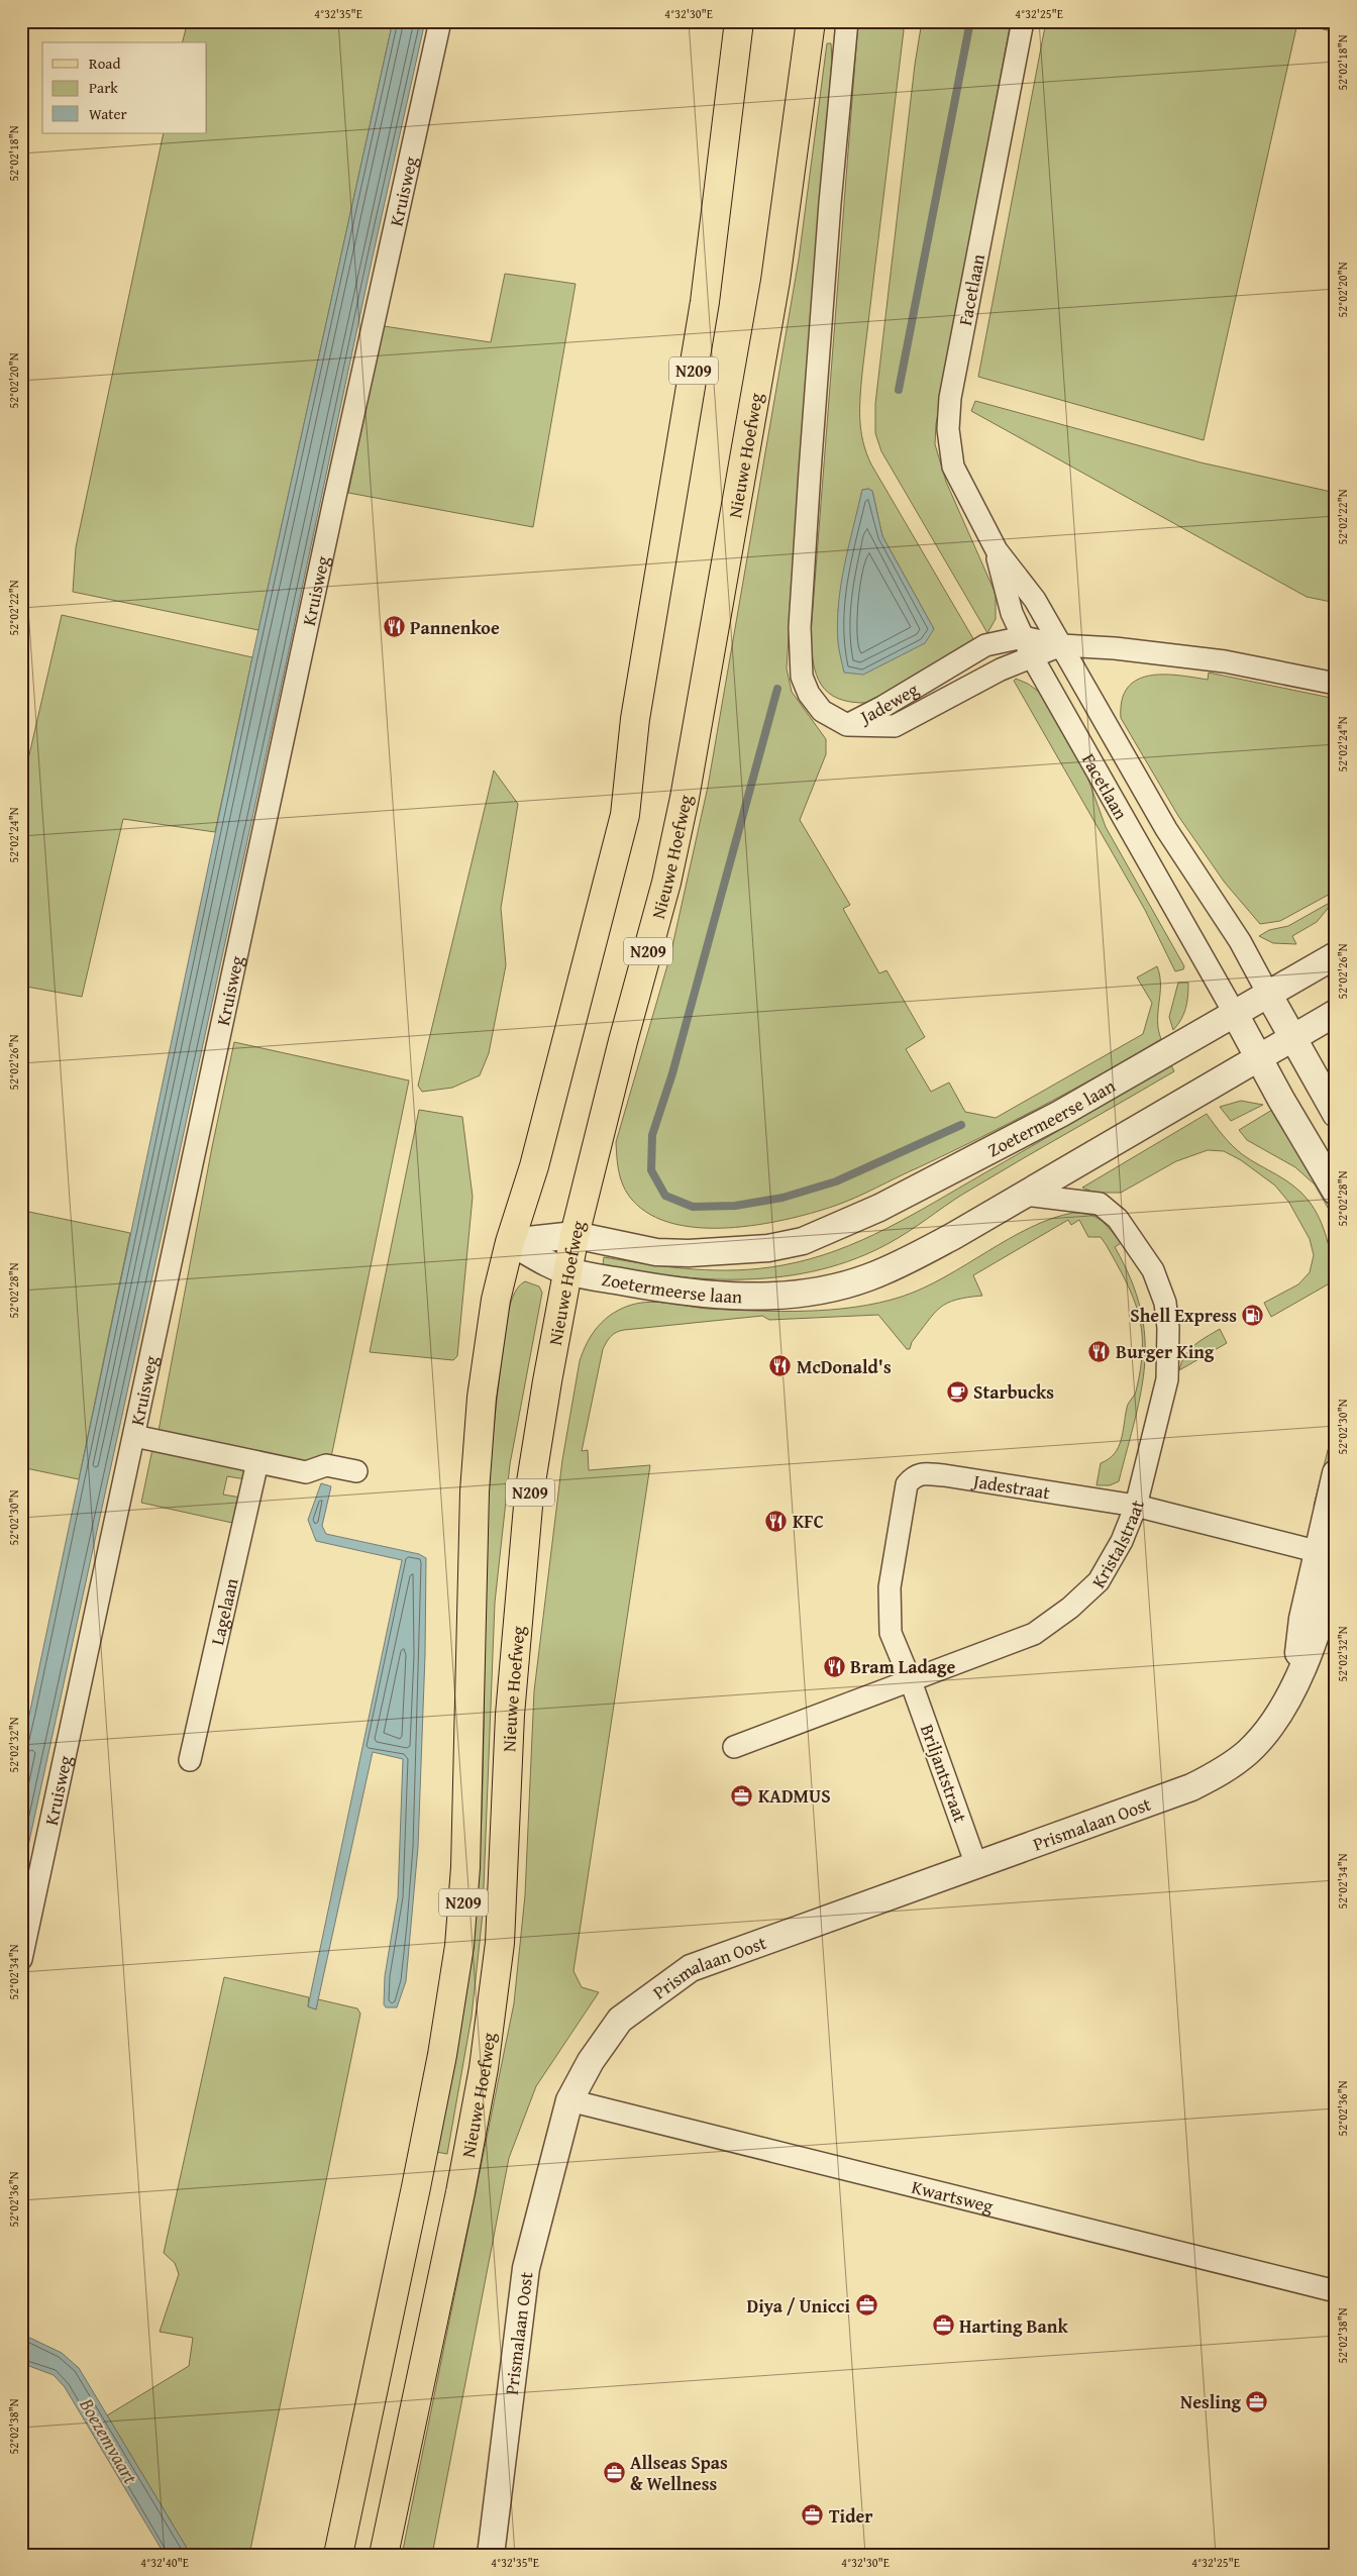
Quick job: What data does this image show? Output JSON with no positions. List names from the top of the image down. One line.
{"streets":{"main road":["N209","Nieuwe Hoefweg"],"street":["Kruisweg","Facetlaan","Jadeweg","Zoetermeerse laan","Jadestraat","Kristalstraat","Lagelaan","Briljantstraat","Prismalaan Oost","Kwartsweg"]},"crossings":[["Facetlaan","Jadeweg"],["Facetlaan","Zoetermeerse laan"],["N209","Zoetermeerse laan"],["Nieuwe Hoefweg","Zoetermeerse laan"],["Zoetermeerse laan","Kristalstraat"],["Jadestraat","Kristalstraat"],["Jadestraat","Briljantstraat"],["Jadestraat","Prismalaan Oost"],["Kristalstraat","Briljantstraat"],["Briljantstraat","Prismalaan Oost"],["Prismalaan Oost","Kwartsweg"]],"water":["Boezemvaart"],"places":{"restaurant":["Pannenkoe","Burger King","McDonald's","KFC","Bram Ladage"],"fuel station":["Shell Express"],"cafe":["Starbucks"],"office":["KADMUS","Diya / Unicci","Harting Bank","Nesling","Allseas Spas & Wellness","Tider"]},"legend":["Road","Park","Water"],"coordinates":["4°32'35\"E","4°32'30\"E","4°32'25\"E","52°02'18\"N","52°02'20\"N","52°02'22\"N","52°02'24\"N","52°02'26\"N","52°02'28\"N","52°02'30\"N","52°02'32\"N","52°02'34\"N","52°02'36\"N","52°02'38\"N","4°32'40\"E"]}
